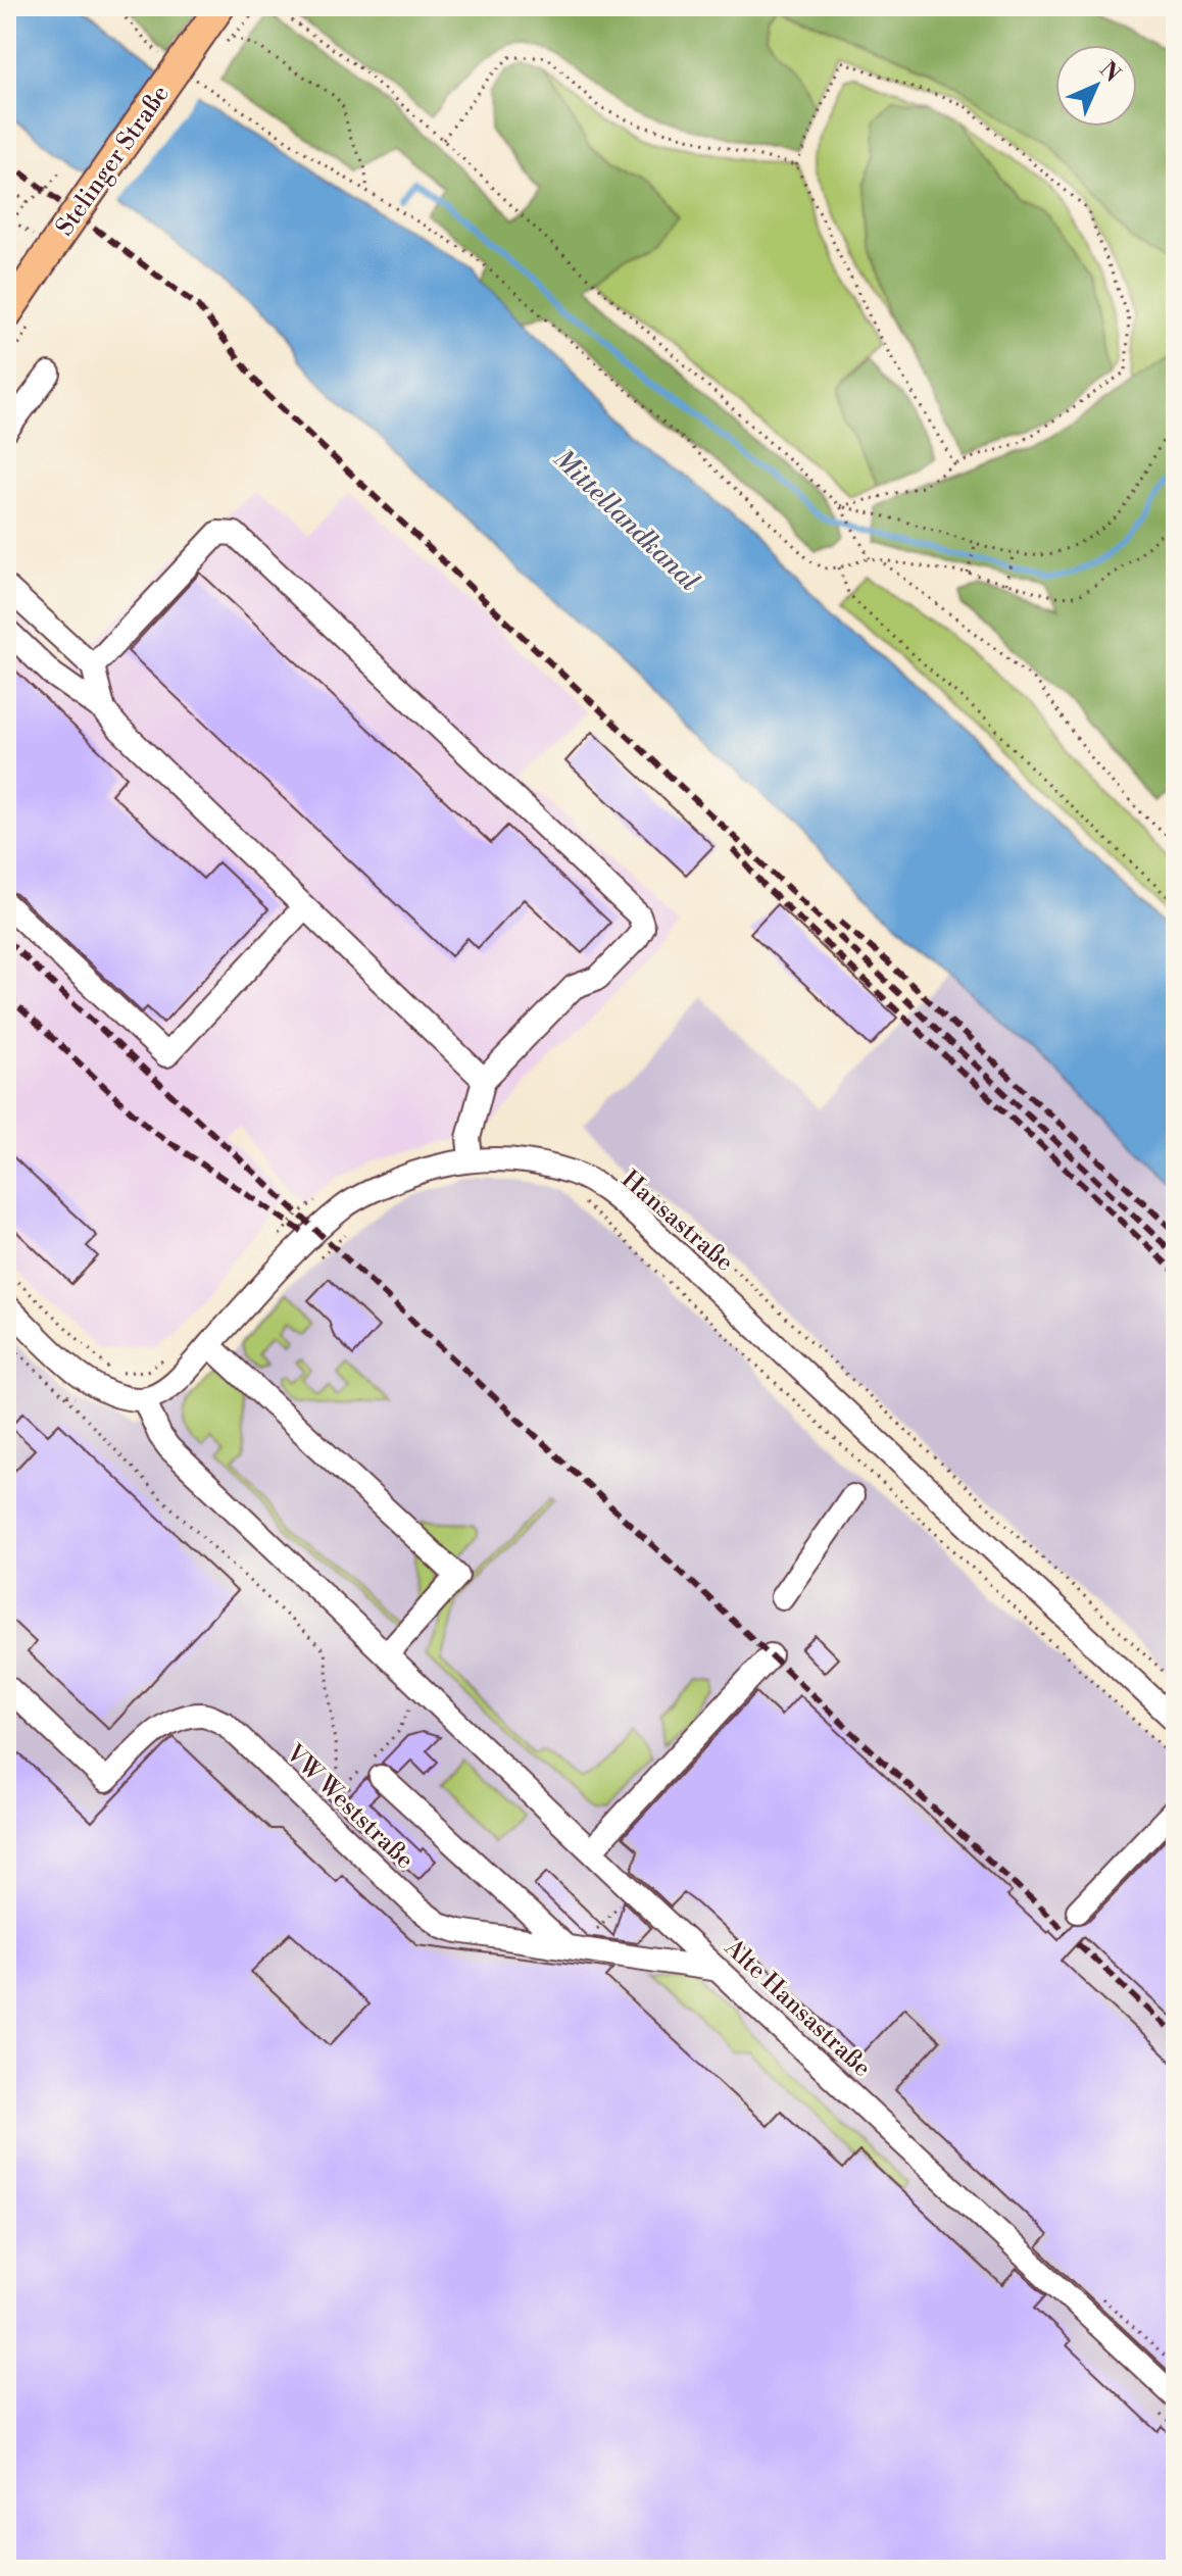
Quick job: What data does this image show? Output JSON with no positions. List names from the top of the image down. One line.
{"streets":{"main road":["Stelinger Straße"],"street":["Hansastraße","VW Weststraße","Alte Hansastraße"]},"crossings":[["Hansastraße","Alte Hansastraße"],["VW Weststraße","Alte Hansastraße"]],"water":["Mittellandkanal"],"north":"top right"}
